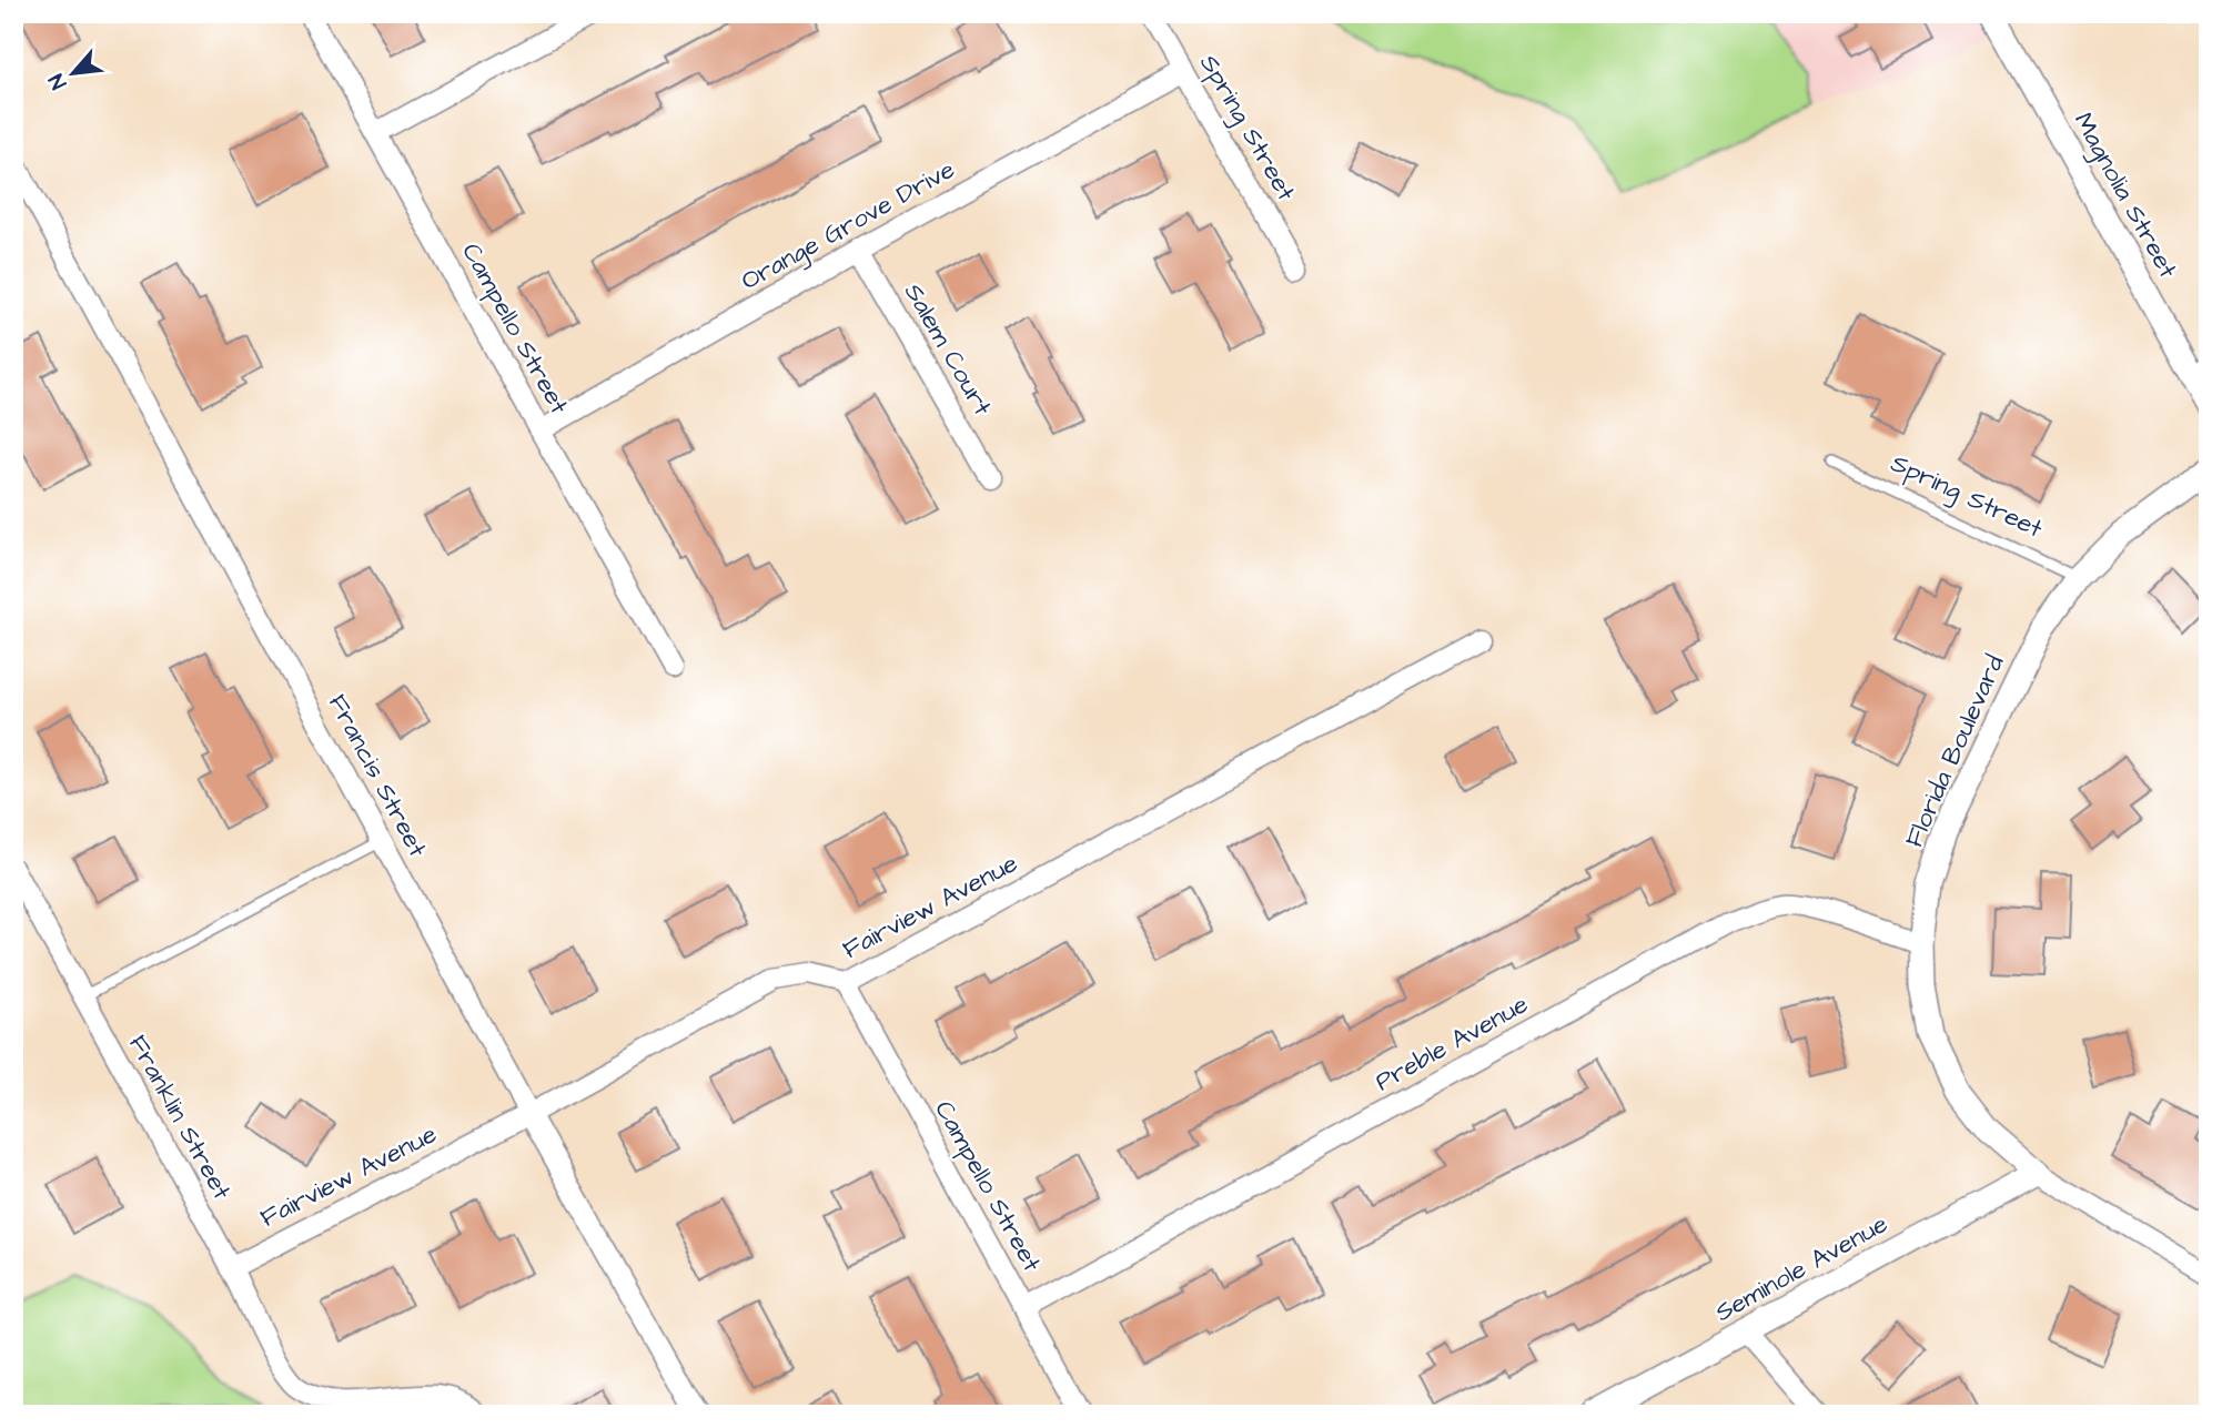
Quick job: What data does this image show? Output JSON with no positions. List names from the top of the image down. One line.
{"streets":{"street":["Spring Street","Magnolia Street","Orange Grove Drive","Campello Street","Salem Court","Florida Boulevard","Francis Street","Fairview Avenue","Preble Avenue","Franklin Street","Seminole Avenue"]},"crossings":[["Spring Street","Orange Grove Drive"],["Spring Street","Florida Boulevard"],["Orange Grove Drive","Campello Street"],["Orange Grove Drive","Salem Court"],["Campello Street","Fairview Avenue"],["Campello Street","Preble Avenue"],["Florida Boulevard","Preble Avenue"],["Florida Boulevard","Seminole Avenue"],["Francis Street","Fairview Avenue"],["Fairview Avenue","Franklin Street"]],"north":"bottom left"}
